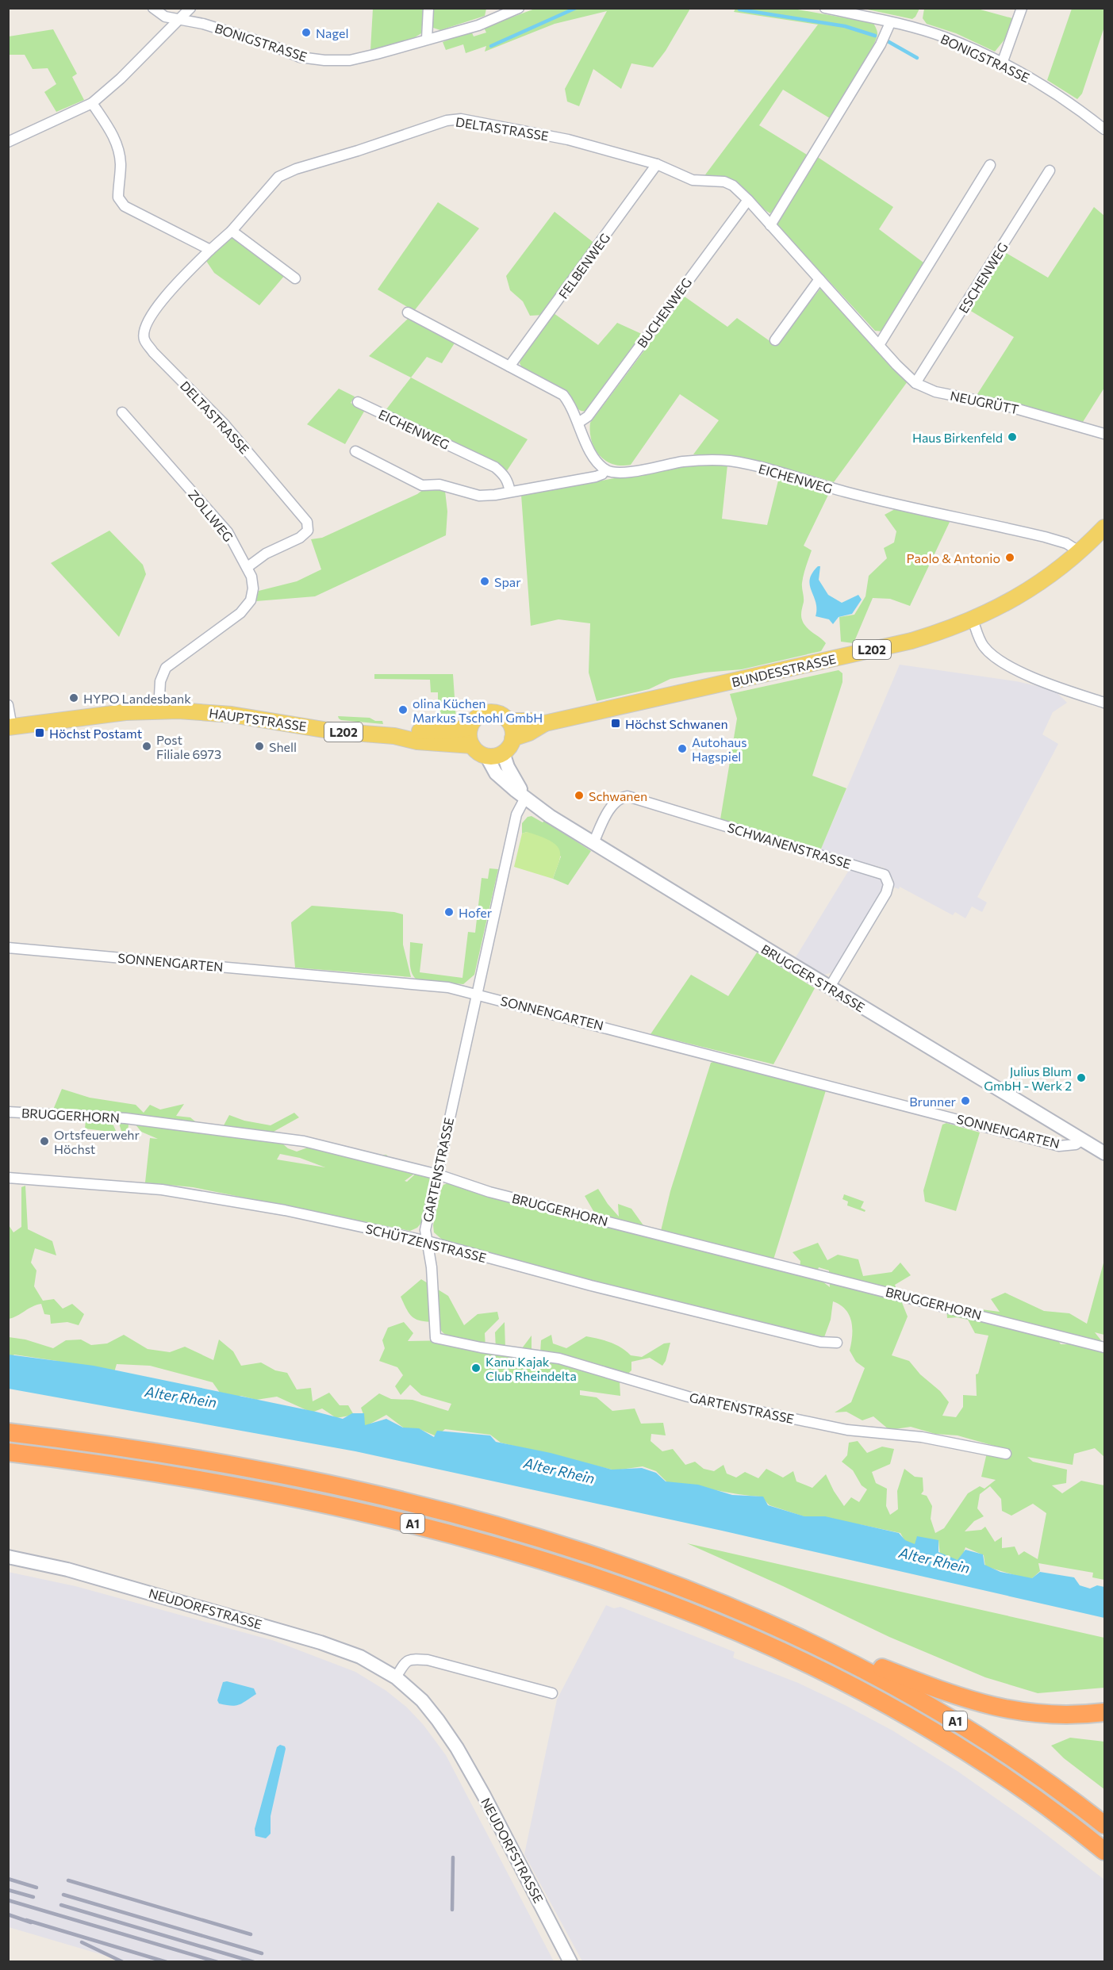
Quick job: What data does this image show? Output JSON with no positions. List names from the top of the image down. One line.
{"streets":{"highway":["A1"],"main road":["L202","BUNDESSTRASSE","HAUPTSTRASSE","BRUGGER STRASSE","NEUDORFSTRASSE"],"street":["BONIGSTRASSE","DELTASTRASSE","FELBENWEG","ESCHENWEG","BUCHENWEG","NEUGRÜTT","EICHENWEG","ZOLLWEG","SCHWANENSTRASSE","SONNENGARTEN","BRUGGERHORN","GARTENSTRASSE","SCHÜTZENSTRASSE"]},"crossings":[["DELTASTRASSE","FELBENWEG"],["DELTASTRASSE","NEUGRÜTT"],["DELTASTRASSE","ZOLLWEG"],["ESCHENWEG","NEUGRÜTT"],["BUCHENWEG","NEUGRÜTT"],["EICHENWEG","BUNDESSTRASSE"],["ZOLLWEG","HAUPTSTRASSE"],["BUNDESSTRASSE","HAUPTSTRASSE"],["BUNDESSTRASSE","BRUGGER STRASSE"],["HAUPTSTRASSE","BRUGGER STRASSE"],["SCHWANENSTRASSE","BRUGGER STRASSE"],["SONNENGARTEN","BRUGGER STRASSE"],["SONNENGARTEN","GARTENSTRASSE"],["BRUGGER STRASSE","GARTENSTRASSE"],["BRUGGERHORN","GARTENSTRASSE"],["GARTENSTRASSE","SCHÜTZENSTRASSE"]],"water":["Alter Rhein"],"places":{"other":["Nagel","Haus Birkenfeld","Paolo & Antonio","Spar","HYPO Landesbank","olina Küchen Markus Tschohl GmbH","Post Filiale 6973","Shell","Autohaus Hagspiel","Schwanen","Hofer","Julius Blum GmbH - Werk 2","Brunner","Ortsfeuerwehr Höchst","Kanu Kajak Club Rheindelta"],"transit":["Höchst Schwanen","Höchst Postamt"]}}
